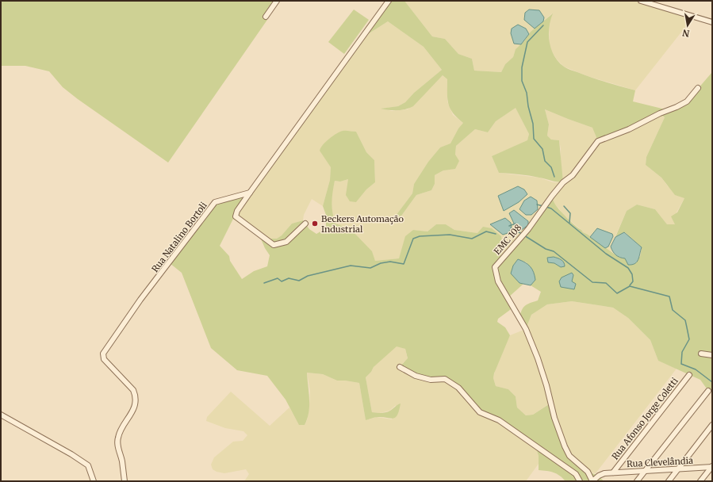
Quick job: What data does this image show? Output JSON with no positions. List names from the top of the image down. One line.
{"streets":{"street":["Rua Natalino Bortoli","EMC 108","Rua Afonso Jorge Coletti","Rua Clevelândia"]},"crossings":[["EMC 108","Rua Clevelândia"],["Rua Afonso Jorge Coletti","Rua Clevelândia"]],"places":["Beckers Automação Industrial"],"north":"bottom"}
